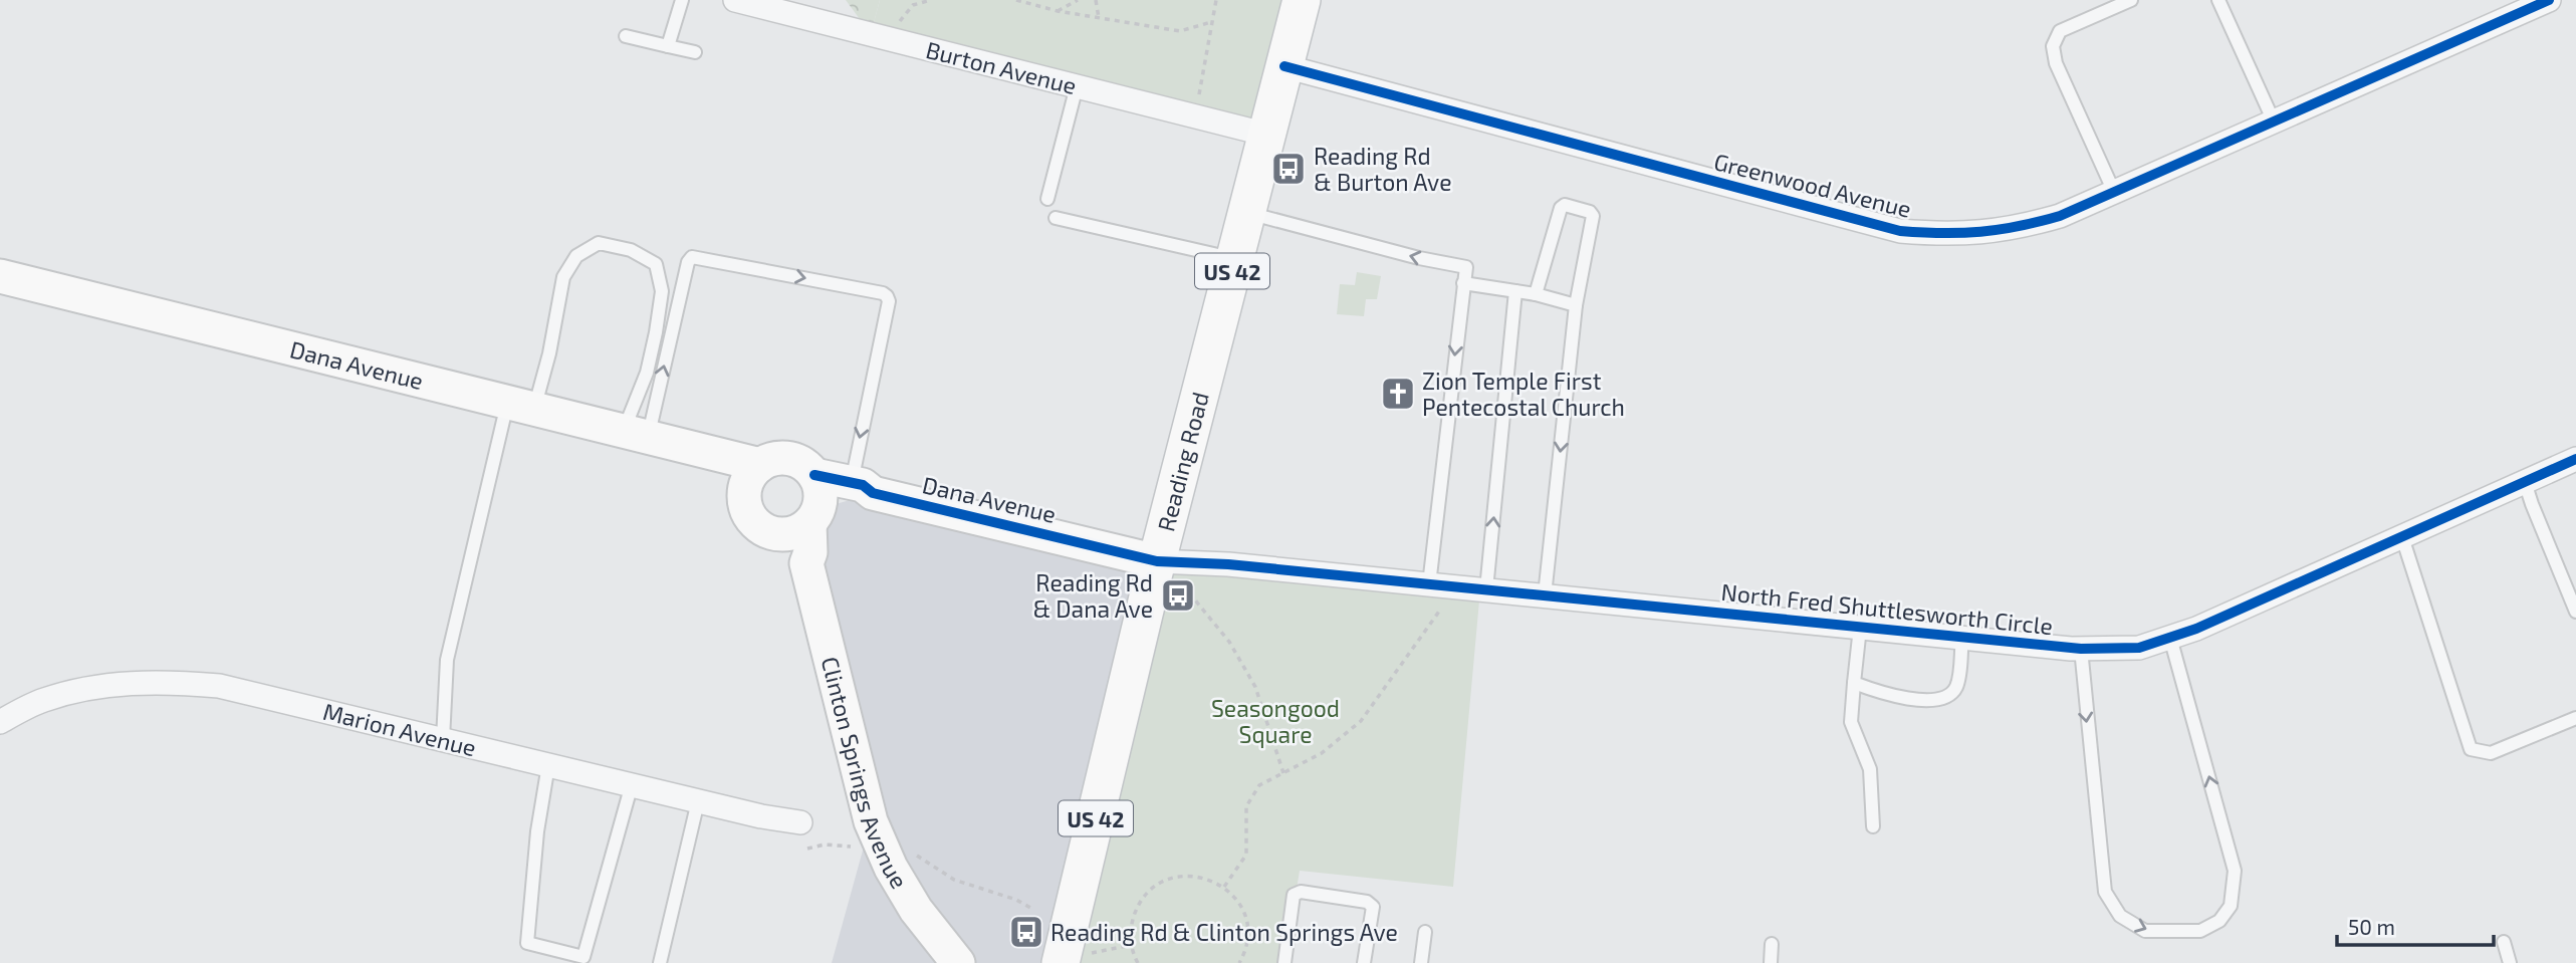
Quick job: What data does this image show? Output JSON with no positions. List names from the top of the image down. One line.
{"streets":{"main road":["US 42","Reading Road"],"street":["Burton Avenue","Greenwood Avenue","Dana Avenue","North Fred Shuttlesworth Circle","Marion Avenue","Clinton Springs Avenue"]},"crossings":[["Burton Avenue","Reading Road"],["Greenwood Avenue","Reading Road"],["Dana Avenue","Reading Road"],["Dana Avenue","North Fred Shuttlesworth Circle"],["Dana Avenue","Clinton Springs Avenue"],["Reading Road","North Fred Shuttlesworth Circle"]],"parks":["Seasongood Square"],"places":{"bus stop":["Reading Rd & Burton Ave","Reading Rd & Dana Ave","Reading Rd & Clinton Springs Ave"],"church":["Zion Temple First Pentecostal Church"]},"scale_bar":"50 m"}
